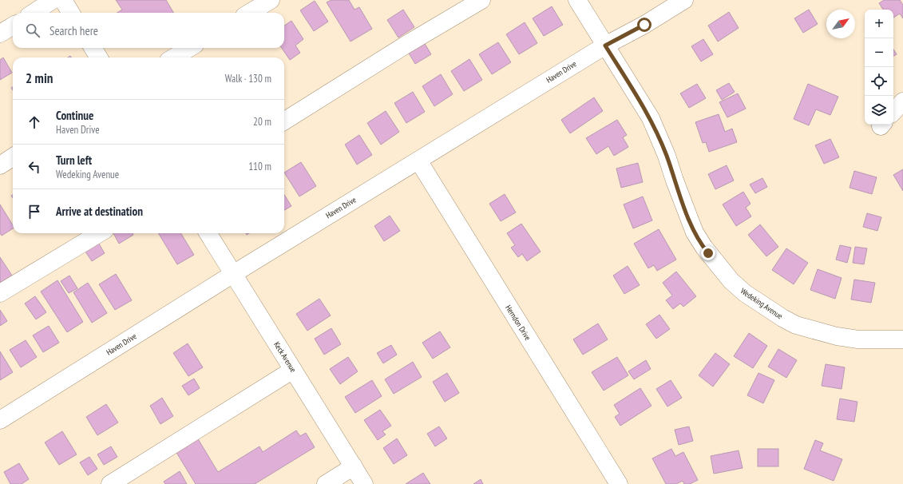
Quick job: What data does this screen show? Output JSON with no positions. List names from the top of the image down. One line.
{"streets":{"street":["Haven Drive","Wedeking Avenue","Herndon Drive","Keck Avenue"]},"crossings":[["Haven Drive","Wedeking Avenue"],["Haven Drive","Herndon Drive"],["Haven Drive","Keck Avenue"]],"north":"top right","page":{"map_buttons":["+","−"],"search":"Search here","heading":["2 min","Walk · 130 m"],"list":[["Continue","Haven Drive","20 m"],["Turn left","Wedeking Avenue","110 m"],"Arrive at destination"]}}
